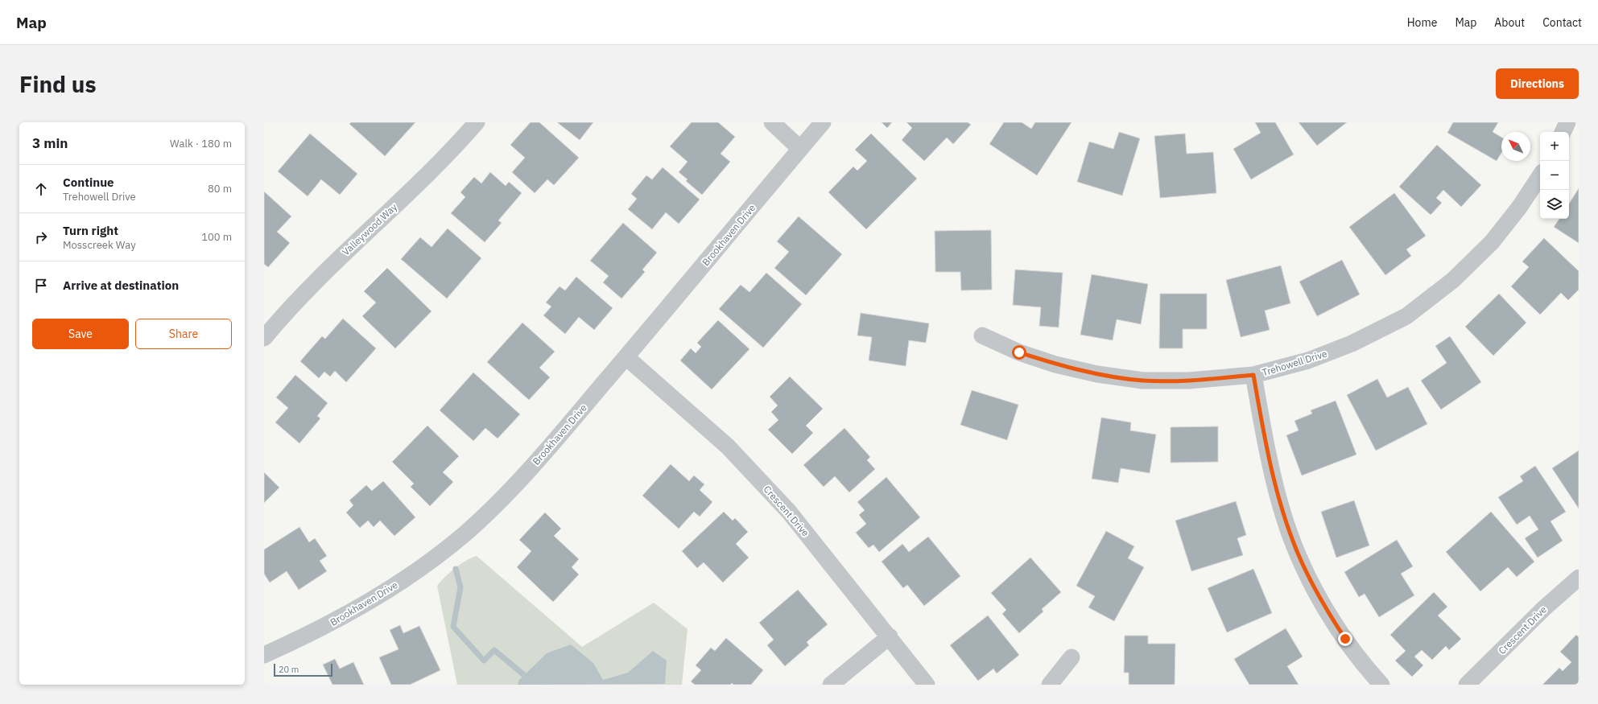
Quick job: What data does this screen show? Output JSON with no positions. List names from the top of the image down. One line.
{"streets":{"street":["Valleywood Way","Brookhaven Drive","Trehowell Drive","Crescent Drive"]},"crossings":[["Brookhaven Drive","Crescent Drive"]],"scale_bar":"20 m","north":"top left","page":{"header":"Map","nav":["Home","Map","About","Contact"],"buttons":["Directions",["Save","Share"]],"title":"Find us","heading":["3 min","Walk · 180 m"],"map_buttons":["+","−"],"list":[["Continue","Trehowell Drive","80 m"],["Turn right","Mosscreek Way","100 m"],"Arrive at destination"],"scale":"20 m"}}
